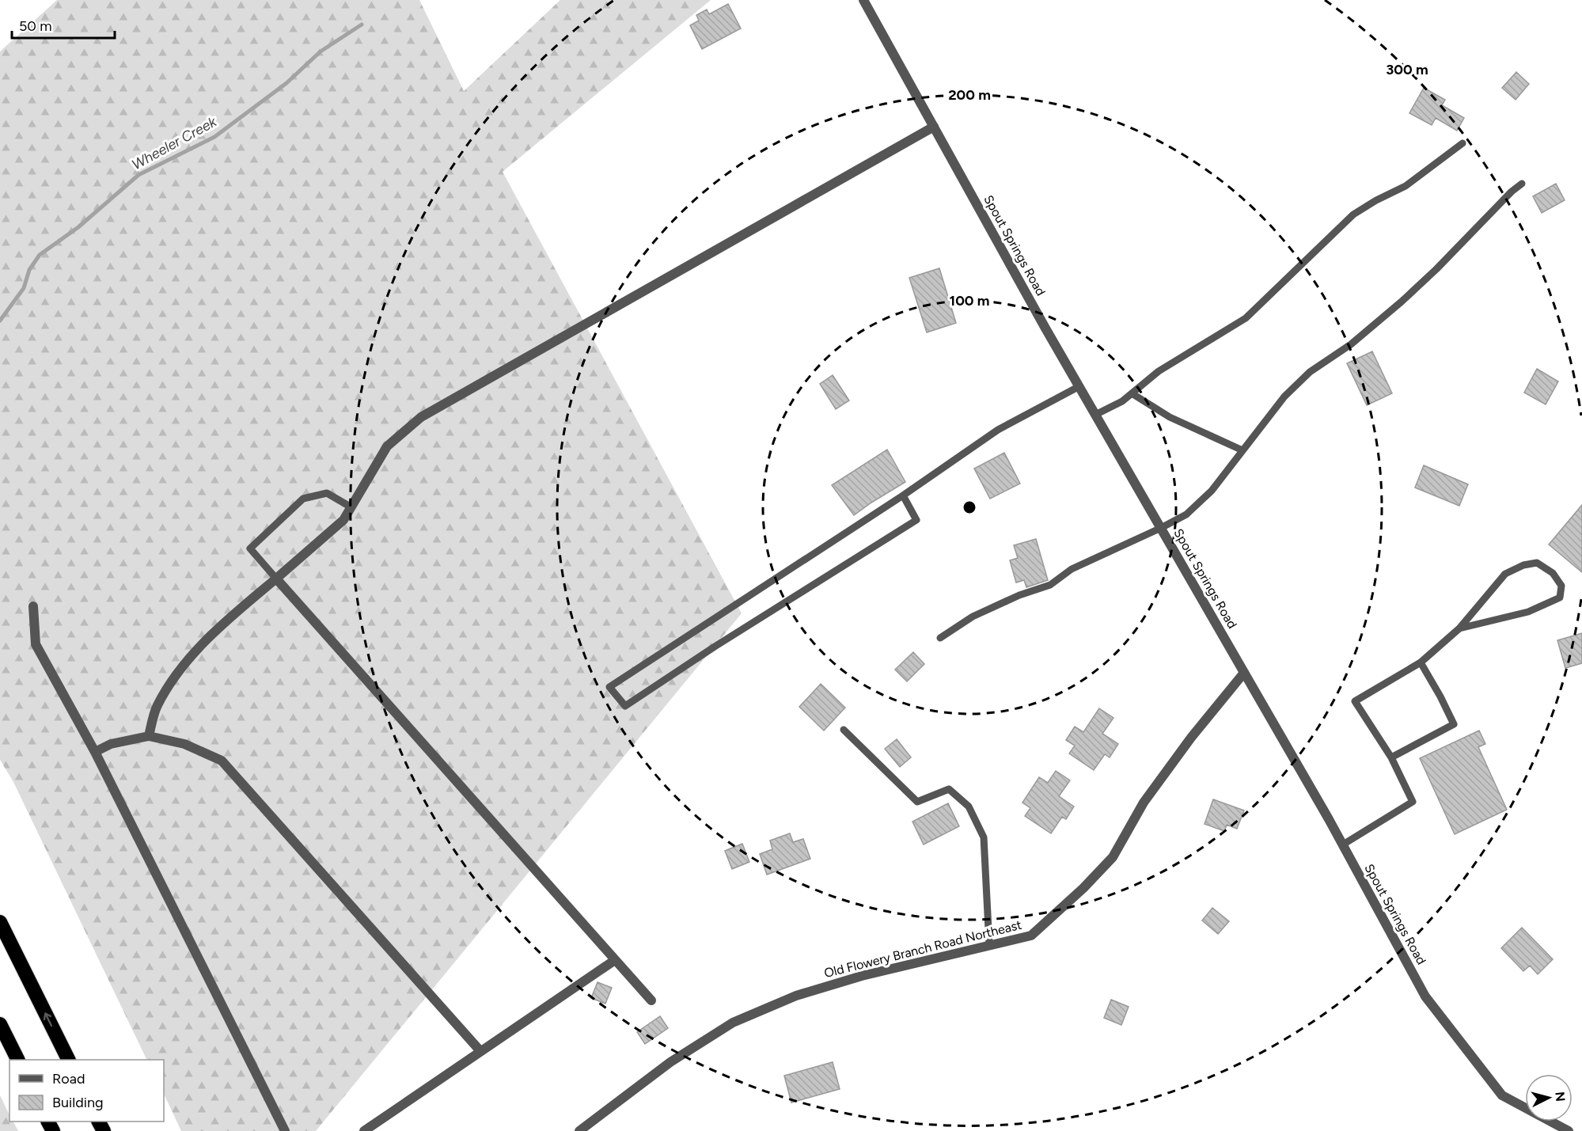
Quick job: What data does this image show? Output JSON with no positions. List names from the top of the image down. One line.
{"streets":{"street":["Spout Springs Road","Old Flowery Branch Road Northeast"]},"crossings":[["Spout Springs Road","Old Flowery Branch Road Northeast"]],"water":["Wheeler Creek"],"legend":["Road","Building"],"scale_bar":"50 m","north":"right","rings":["300 m","200 m","100 m"]}
